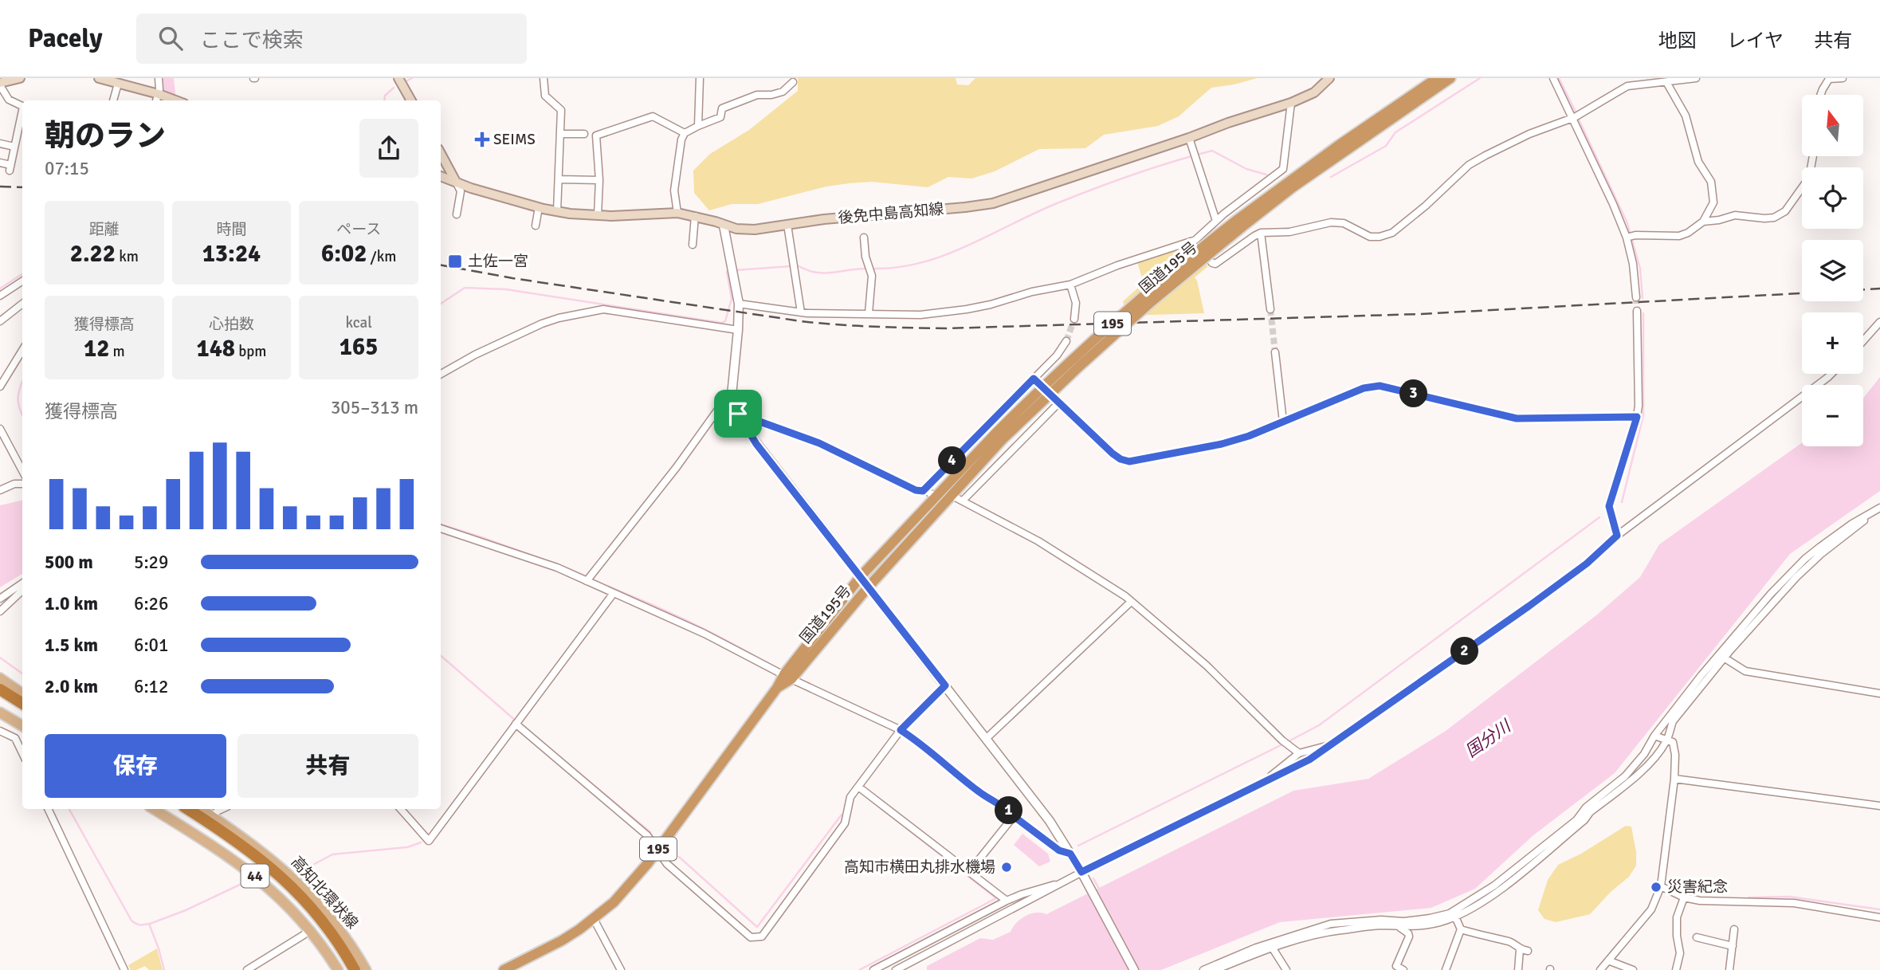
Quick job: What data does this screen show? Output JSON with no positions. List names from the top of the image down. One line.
{"streets":{"highway":["国道195号","195"],"main road":["後免中島高知線","44","高知北環状線"]},"water":["国分川"],"places":{"health":["SEIMS"],"transit":["土佐一宮"],"other":["高知市横田丸排水機場","災害紀念"]},"north":"top","page":{"header":"Pacely","search":"ここで検索","nav":["地図","レイヤ","共有"],"map_buttons":["+","−"],"heading":["朝のラン","07:15"],"stats":[["距離","2.22 km"],["時間","13:24"],["ペース","6:02 /km"],["獲得標高","12 m"],["心拍数","148 bpm"],["kcal","165"]],"pins":["3","4","2","1"],"chart":["獲得標高","305–313 m"],"list":[{"name":"500 m","note":"5:29"},{"name":"1.0 km","note":"6:26"},{"name":"1.5 km","note":"6:01"},{"name":"2.0 km","note":"6:12"}],"buttons":["保存","共有"]}}
